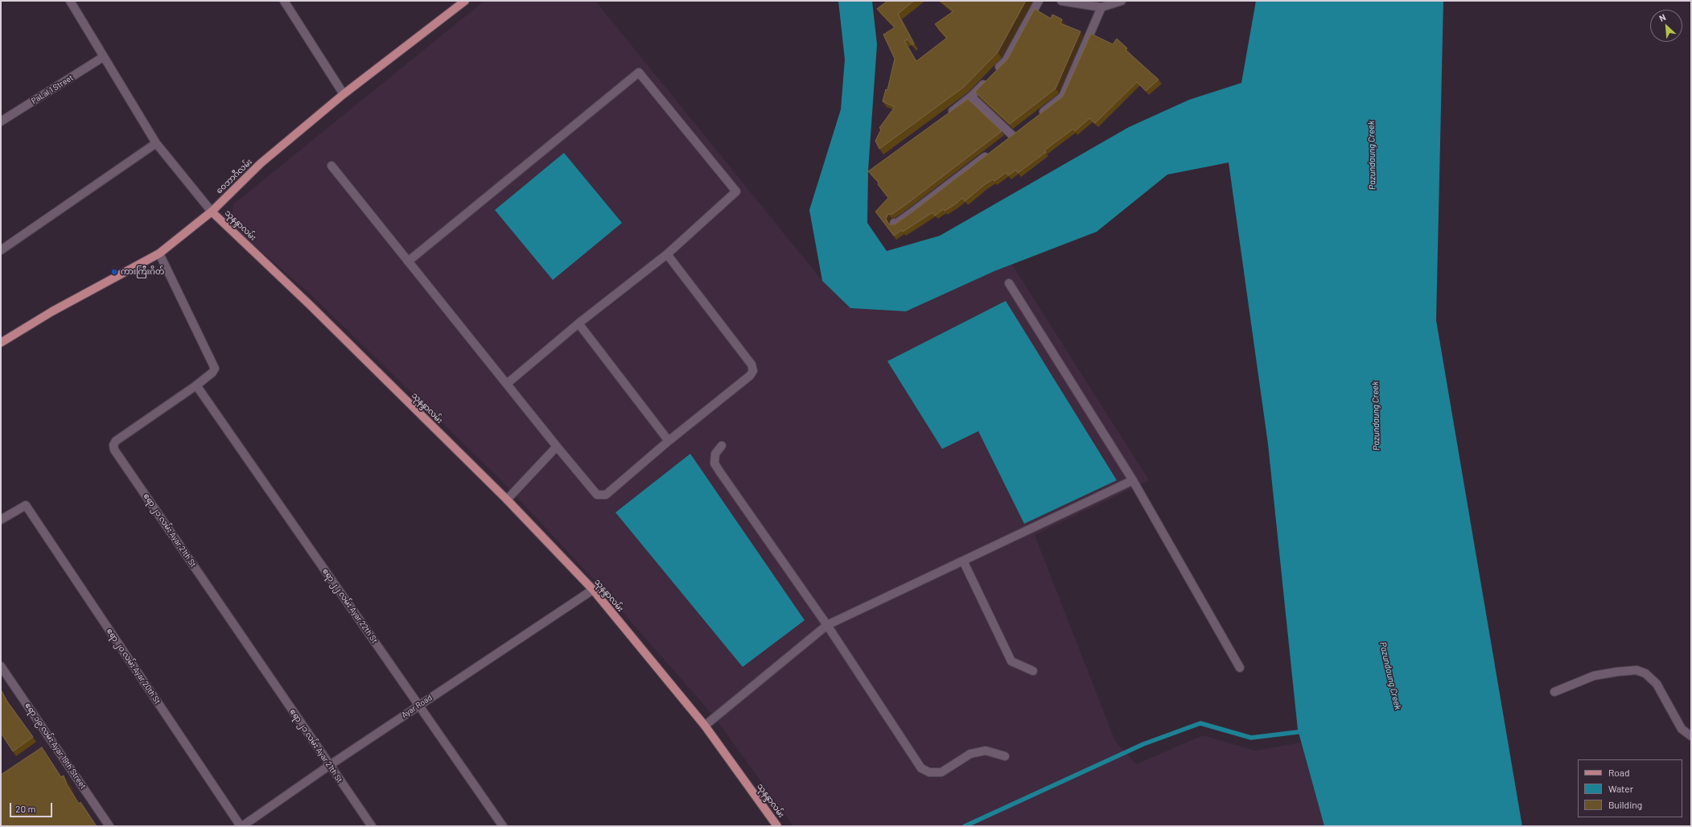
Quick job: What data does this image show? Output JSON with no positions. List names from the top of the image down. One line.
{"streets":{"main road":["ဝေဘာဂီလမ်း","သုနန္ဒာလမ်း"],"street":["PaLal 1 Street","ဧရာ ၂၁ လမ်း Ayar 21th St","ဧရာ ၂၂ လမ်း Ayar 22th St","ဧရာ ၂၀ လမ်း Ayar 20th St","Ayar Road","ဧရာ ၁၉ လမ်း Ayar 19th Street"]},"crossings":[["PaLal 1 Street","သုနန္ဒာလမ်း"],["ဝေဘာဂီလမ်း","သုနန္ဒာလမ်း"],["ဝေဘာဂီလမ်း","ဧရာ ၂၁ လမ်း Ayar 21th St"],["သုနန္ဒာလမ်း","Ayar Road"],["ဧရာ ၂၁ လမ်း Ayar 21th St","ဧရာ ၂၂ လမ်း Ayar 22th St"],["ဧရာ ၂၁ လမ်း Ayar 21th St","Ayar Road"],["ဧရာ ၂၂ လမ်း Ayar 22th St","Ayar Road"],["ဧရာ ၂၀ လမ်း Ayar 20th St","Ayar Road"]],"water":["Pazundaung Creek"],"places":["ကားကြီးဂိတ်"],"legend":["Road","Water","Building"],"scale_bar":"20 m","north":"top left"}
